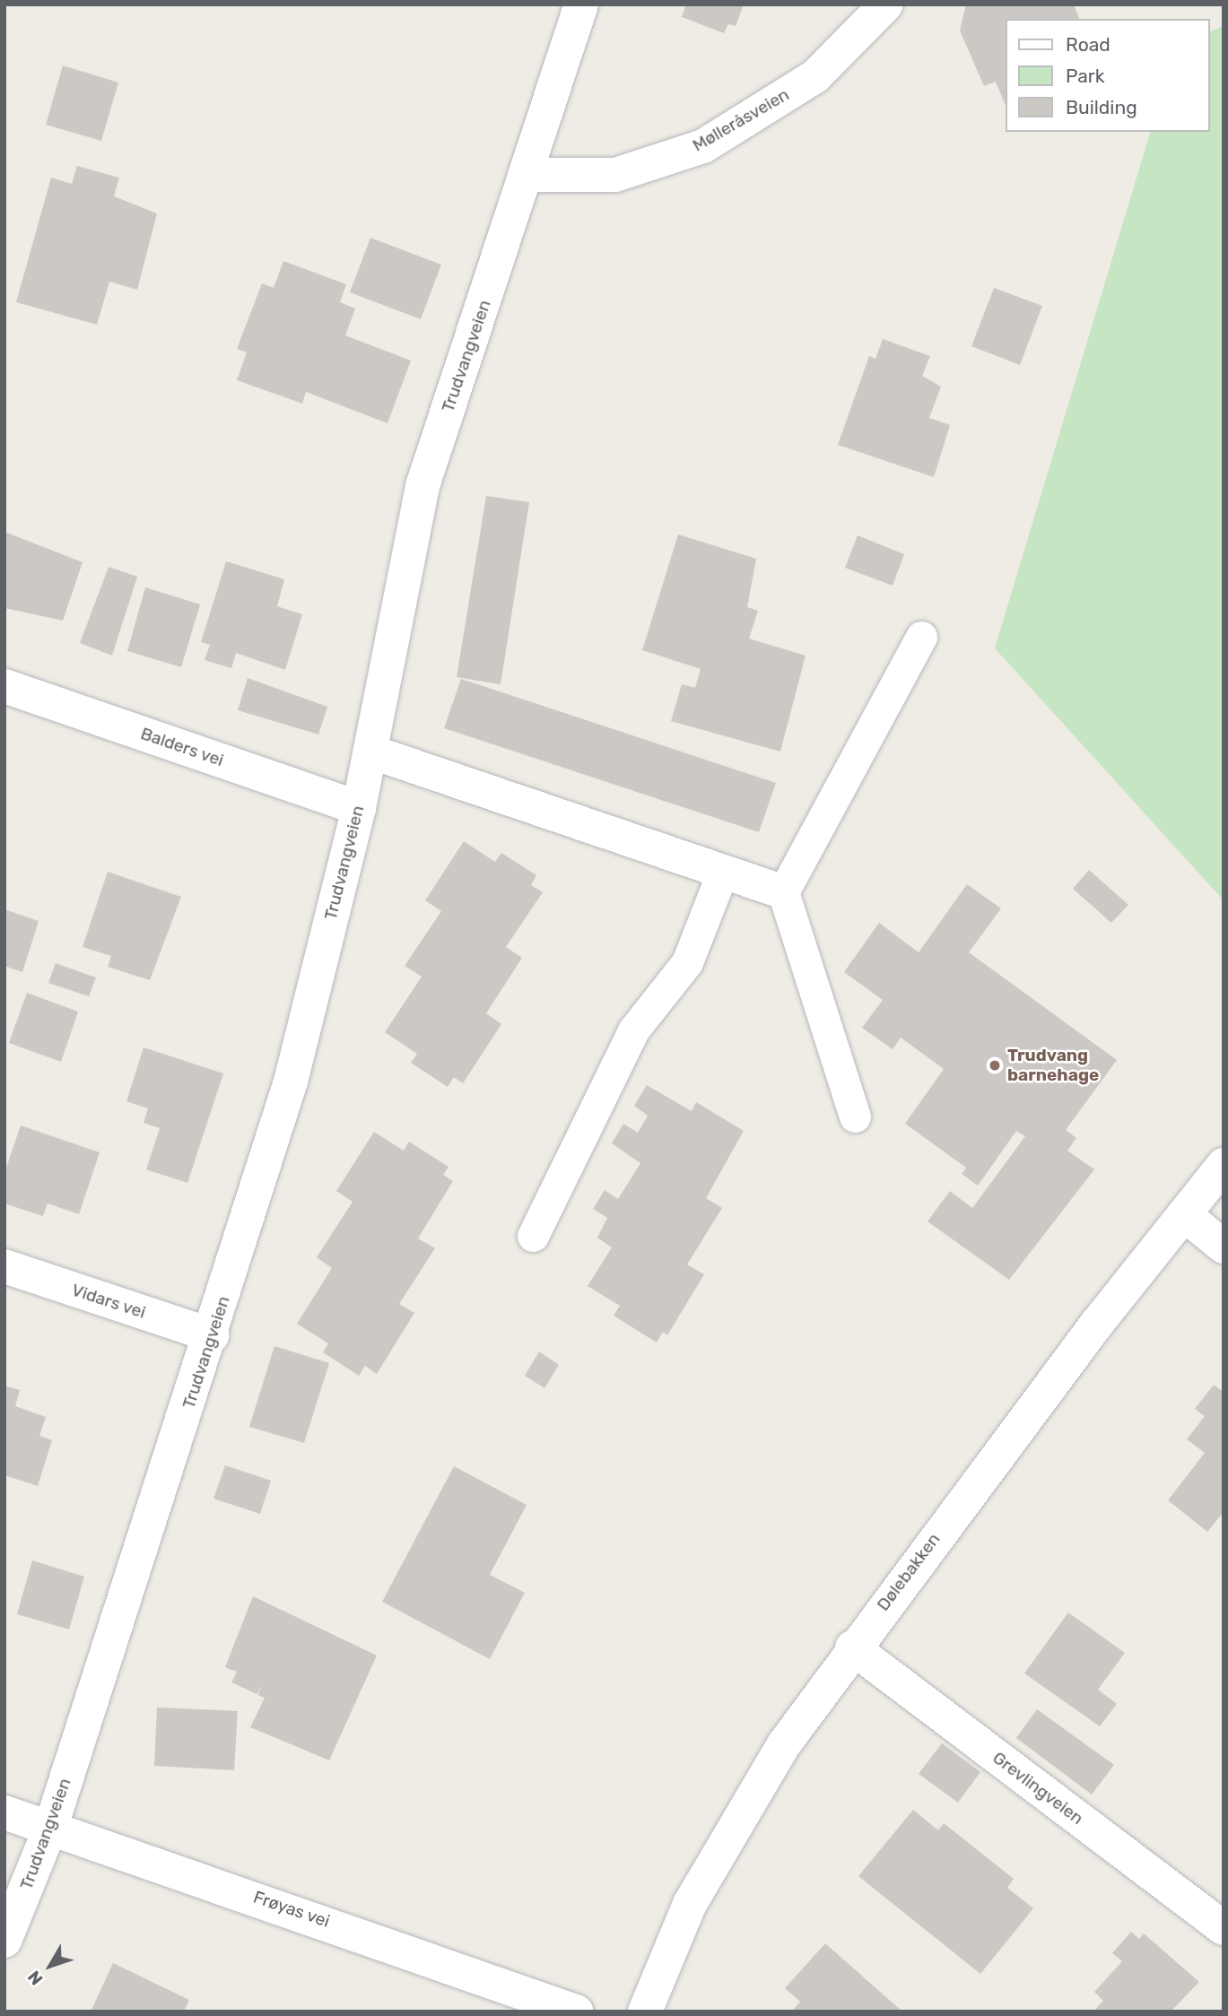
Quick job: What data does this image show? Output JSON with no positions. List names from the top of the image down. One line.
{"streets":{"street":["Mølleråsveien","Trudvangveien","Balders vei","Vidars vei","Dølebakken","Grevlingveien","Frøyas vei"]},"crossings":[["Mølleråsveien","Trudvangveien"],["Trudvangveien","Balders vei"],["Trudvangveien","Vidars vei"],["Trudvangveien","Frøyas vei"],["Dølebakken","Grevlingveien"]],"places":["Trudvang barnehage"],"legend":["Road","Park","Building"],"north":"bottom left"}
